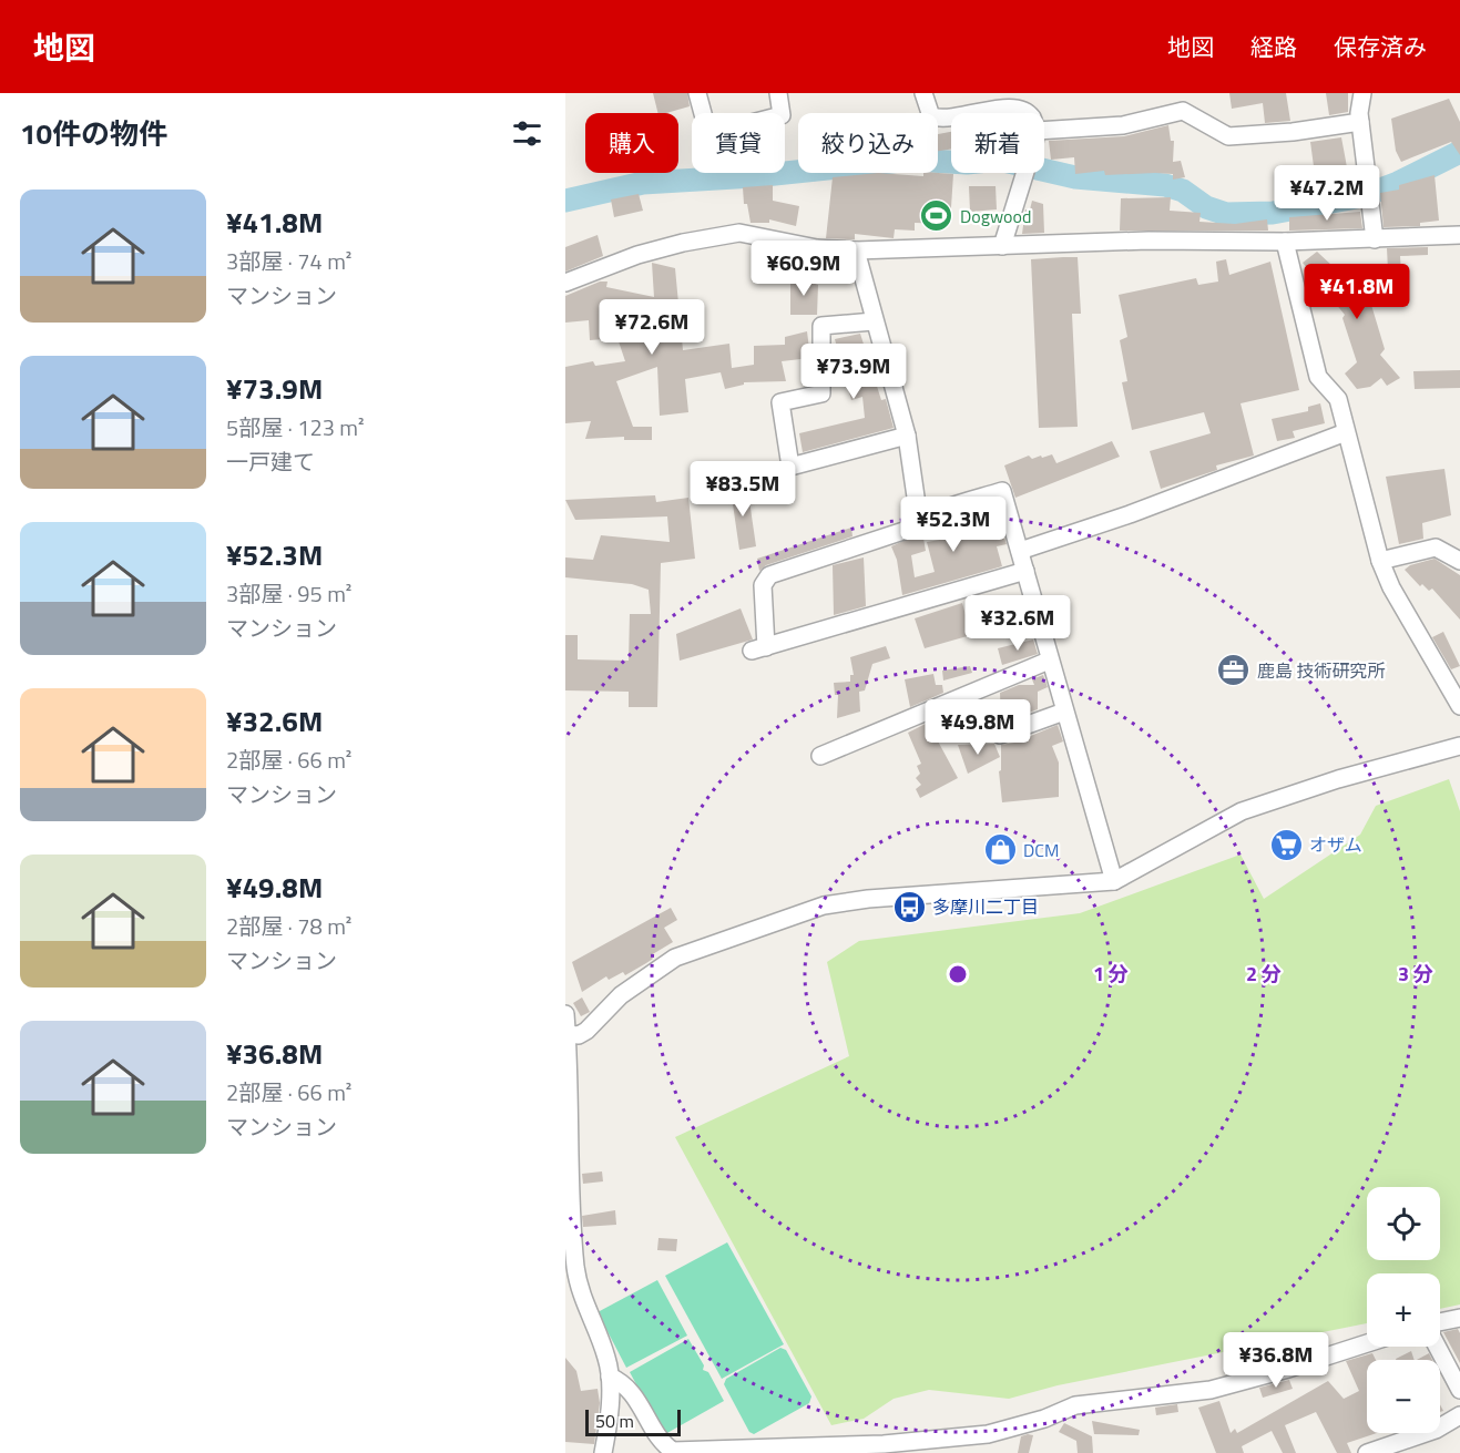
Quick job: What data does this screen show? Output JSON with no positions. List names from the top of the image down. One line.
{"places":{"sports":["Dogwood"],"office":["鹿島 技術研究所"],"supermarket":["オザム"],"shop":["DCM"],"bus stop":["多摩川二丁目"]},"scale_bar":"50 m","page":{"header":"地図","nav":["地図","経路","保存済み"],"heading":"10件の物件","chip":["購入","賃貸","絞り込み","新着"],"price":["¥47.2M","¥60.9M","¥41.8M","¥72.6M","¥73.9M","¥83.5M","¥52.3M","¥32.6M","¥49.8M","¥36.8M"],"list":[{"name":"¥41.8M","note":"3部屋 · 74 m² · マンション"},{"name":"¥73.9M","note":"5部屋 · 123 m² · 一戸建て"},{"name":"¥52.3M","note":"3部屋 · 95 m² · マンション"},{"name":"¥32.6M","note":"2部屋 · 66 m² · マンション"},{"name":"¥49.8M","note":"2部屋 · 78 m² · マンション"},{"name":"¥36.8M","note":"2部屋 · 66 m² · マンション"}],"map_buttons":["+","−"],"scale":"50 m"},"rings":["1 分","2 分","3 分"]}
